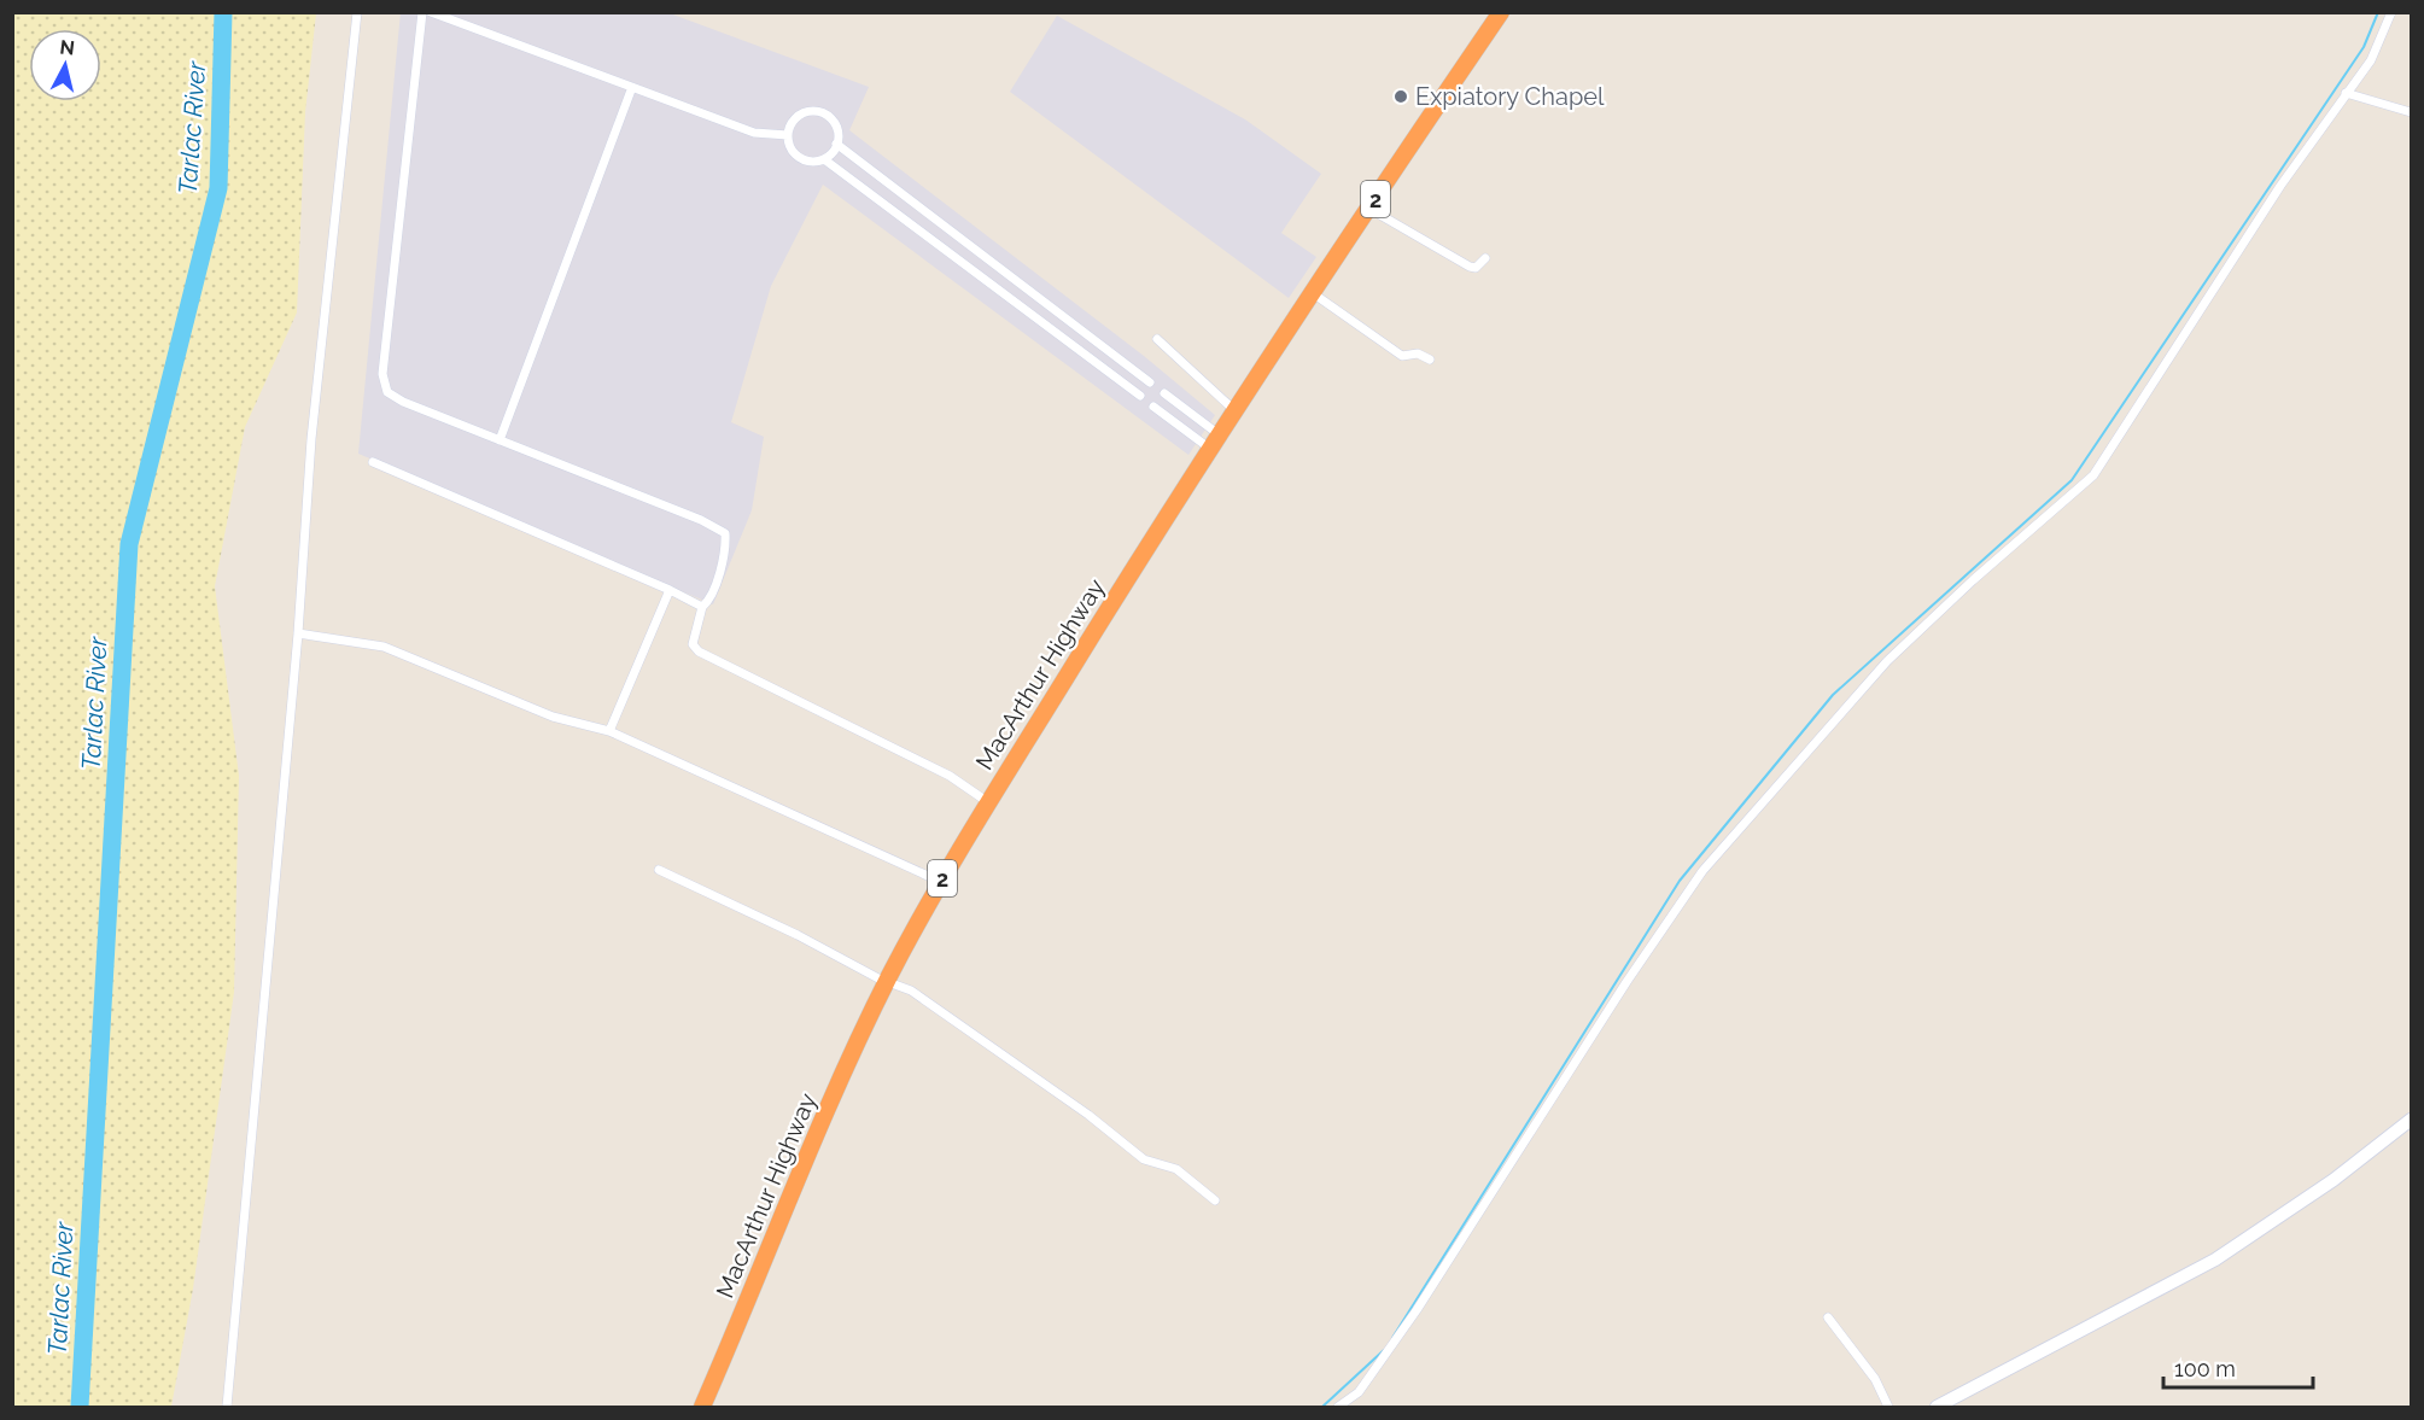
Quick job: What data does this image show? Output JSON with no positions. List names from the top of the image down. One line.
{"streets":{"highway":["2","MacArthur Highway"]},"water":["Tarlac River"],"places":["Expiatory Chapel"],"scale_bar":"100 m","north":"top"}
